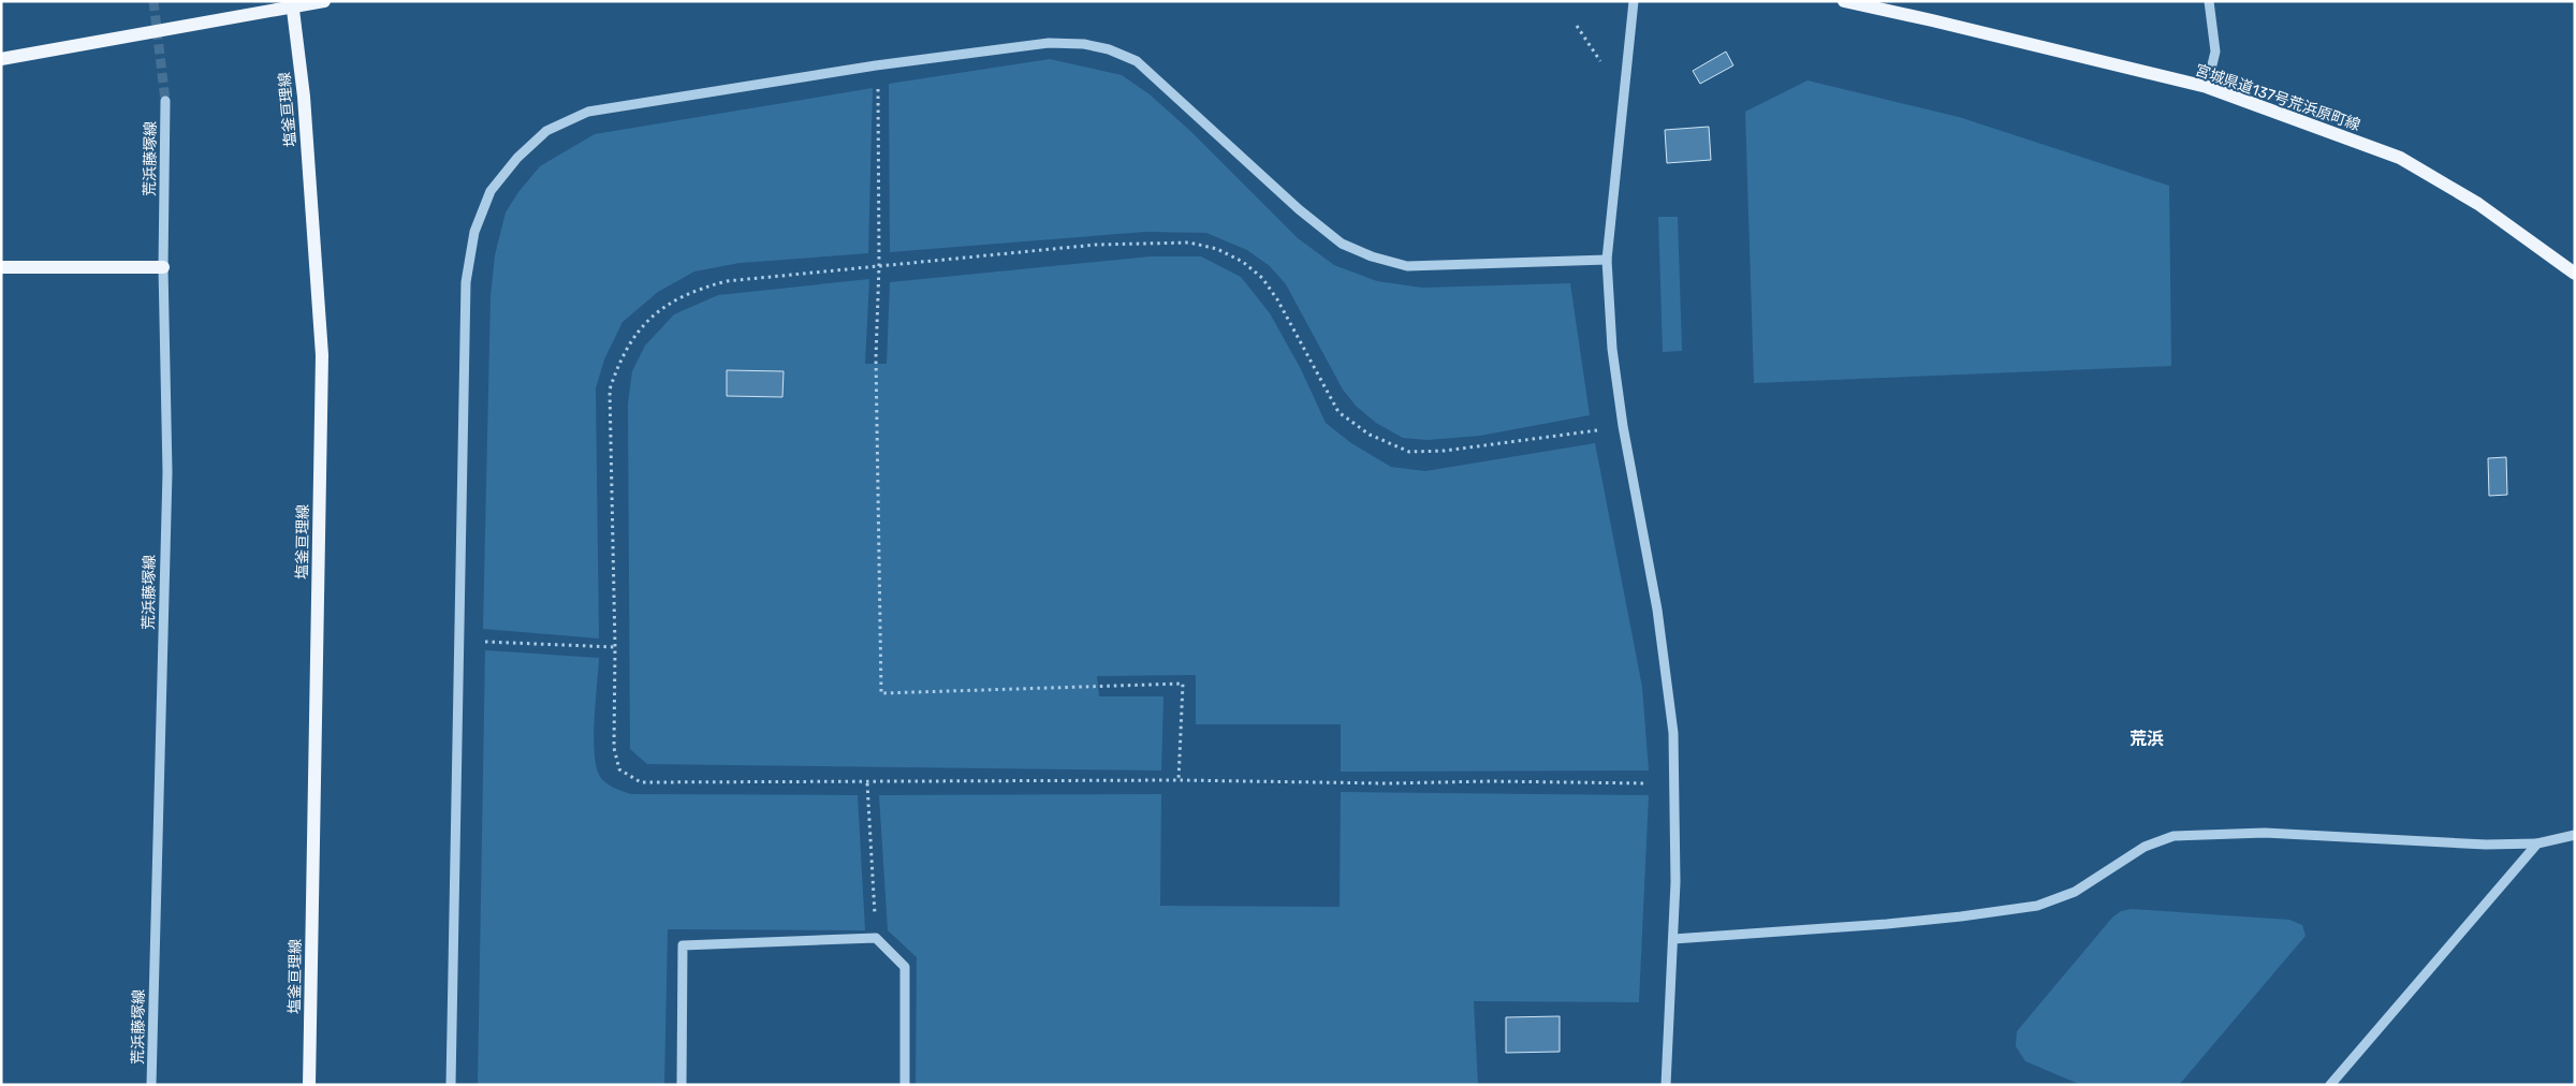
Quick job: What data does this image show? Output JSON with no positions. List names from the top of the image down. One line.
{"streets":{"main road":["宮城県道137号荒浜原町線","塩釜亘理線"],"street":["荒浜藤塚線"]},"districts":["荒浜"]}
